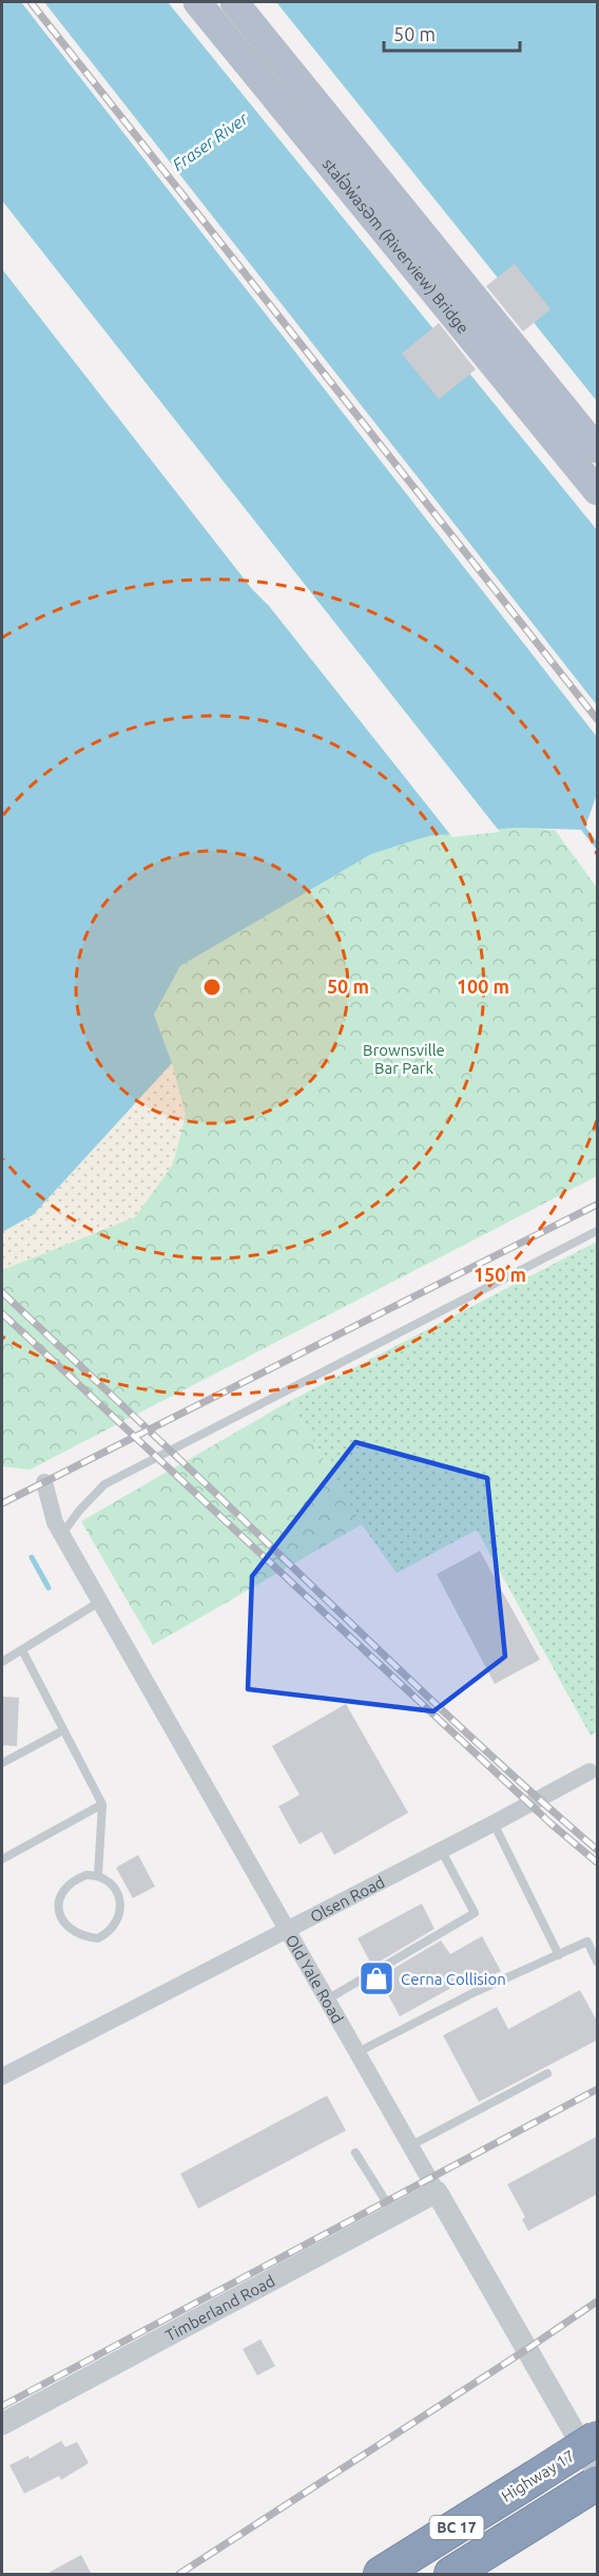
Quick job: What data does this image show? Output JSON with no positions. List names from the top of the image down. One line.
{"streets":{"highway":["Highway 17","BC 17"],"main road":["stal̕əw̓asəm (Riverview) Bridge"],"street":["Olsen Road","Old Yale Road","Timberland Road"]},"crossings":[["Olsen Road","Old Yale Road"],["Old Yale Road","Timberland Road"]],"water":["Fraser River"],"parks":["Brownsville Bar Park"],"places":{"shop":["Cerna Collision"]},"scale_bar":"50 m","rings":["50 m","100 m","150 m"]}
